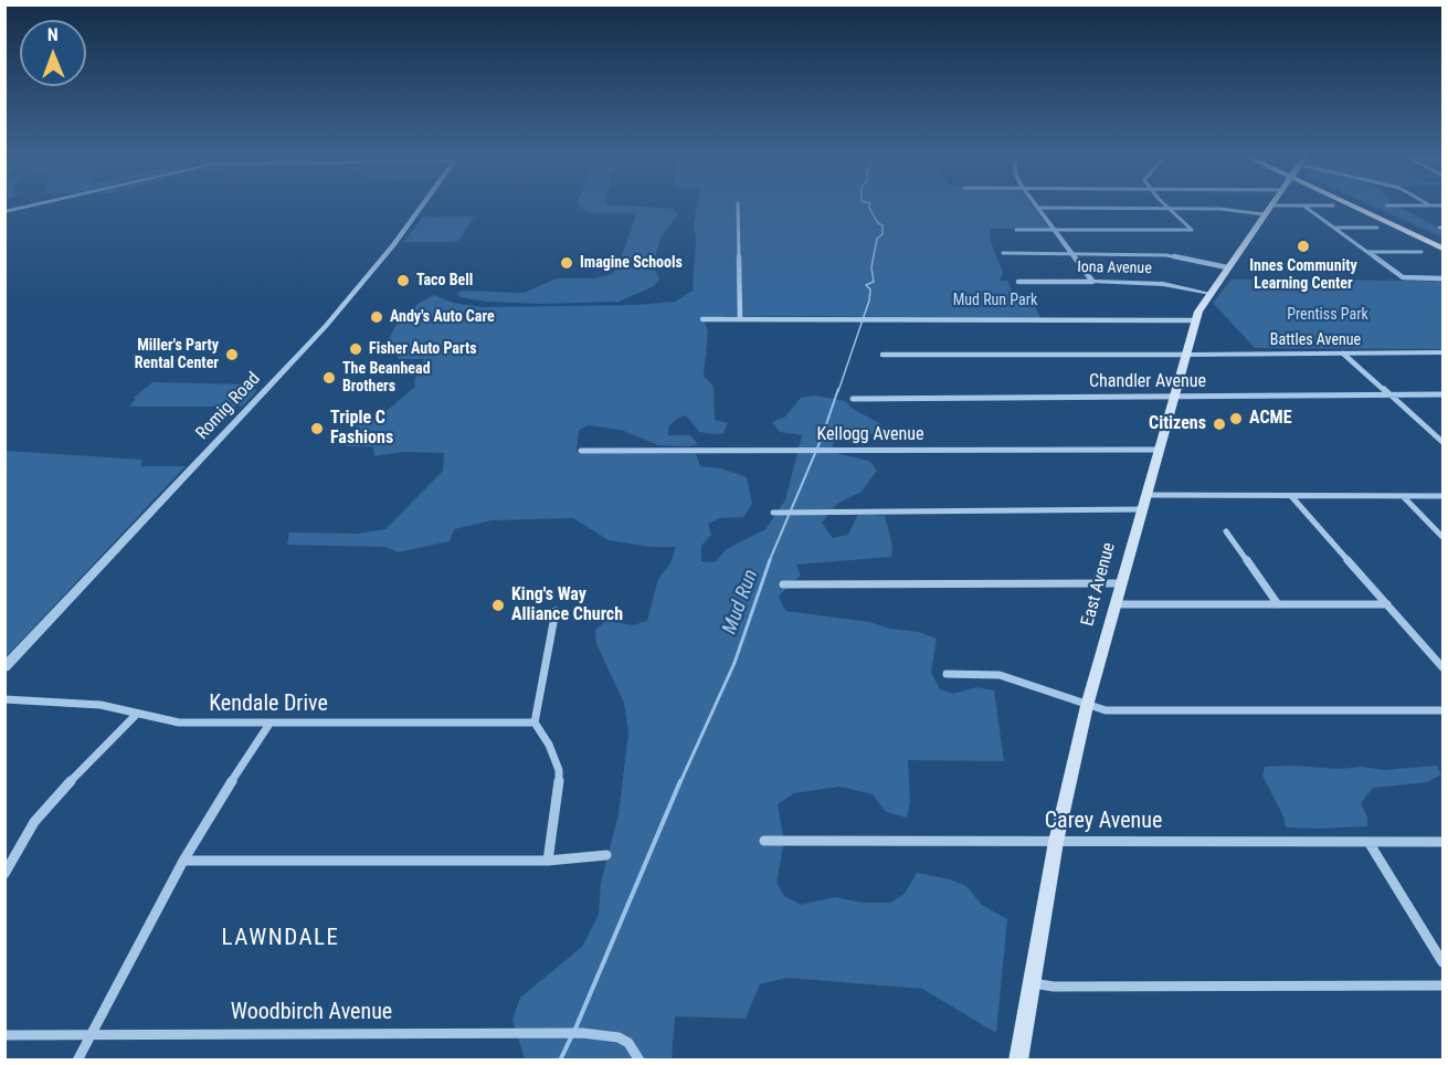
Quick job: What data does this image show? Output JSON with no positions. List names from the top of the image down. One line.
{"streets":{"main road":["East Avenue"],"street":["Iona Avenue","Battles Avenue","Chandler Avenue","Romig Road","Kellogg Avenue","Kendale Drive","Carey Avenue","Woodbirch Avenue"]},"crossings":[["Iona Avenue","East Avenue"],["Battles Avenue","East Avenue"],["Chandler Avenue","East Avenue"],["Kellogg Avenue","East Avenue"],["East Avenue","Carey Avenue"]],"districts":["LAWNDALE"],"water":["Mud Run"],"parks":["Mud Run Park","Prentiss Park"],"places":["Innes Community Learning Center","Imagine Schools","Taco Bell","Andy's Auto Care","Fisher Auto Parts","Miller's Party Rental Center","The Beanhead Brothers","ACME","Citizens","Triple C Fashions","King's Way Alliance Church"],"north":"top"}
